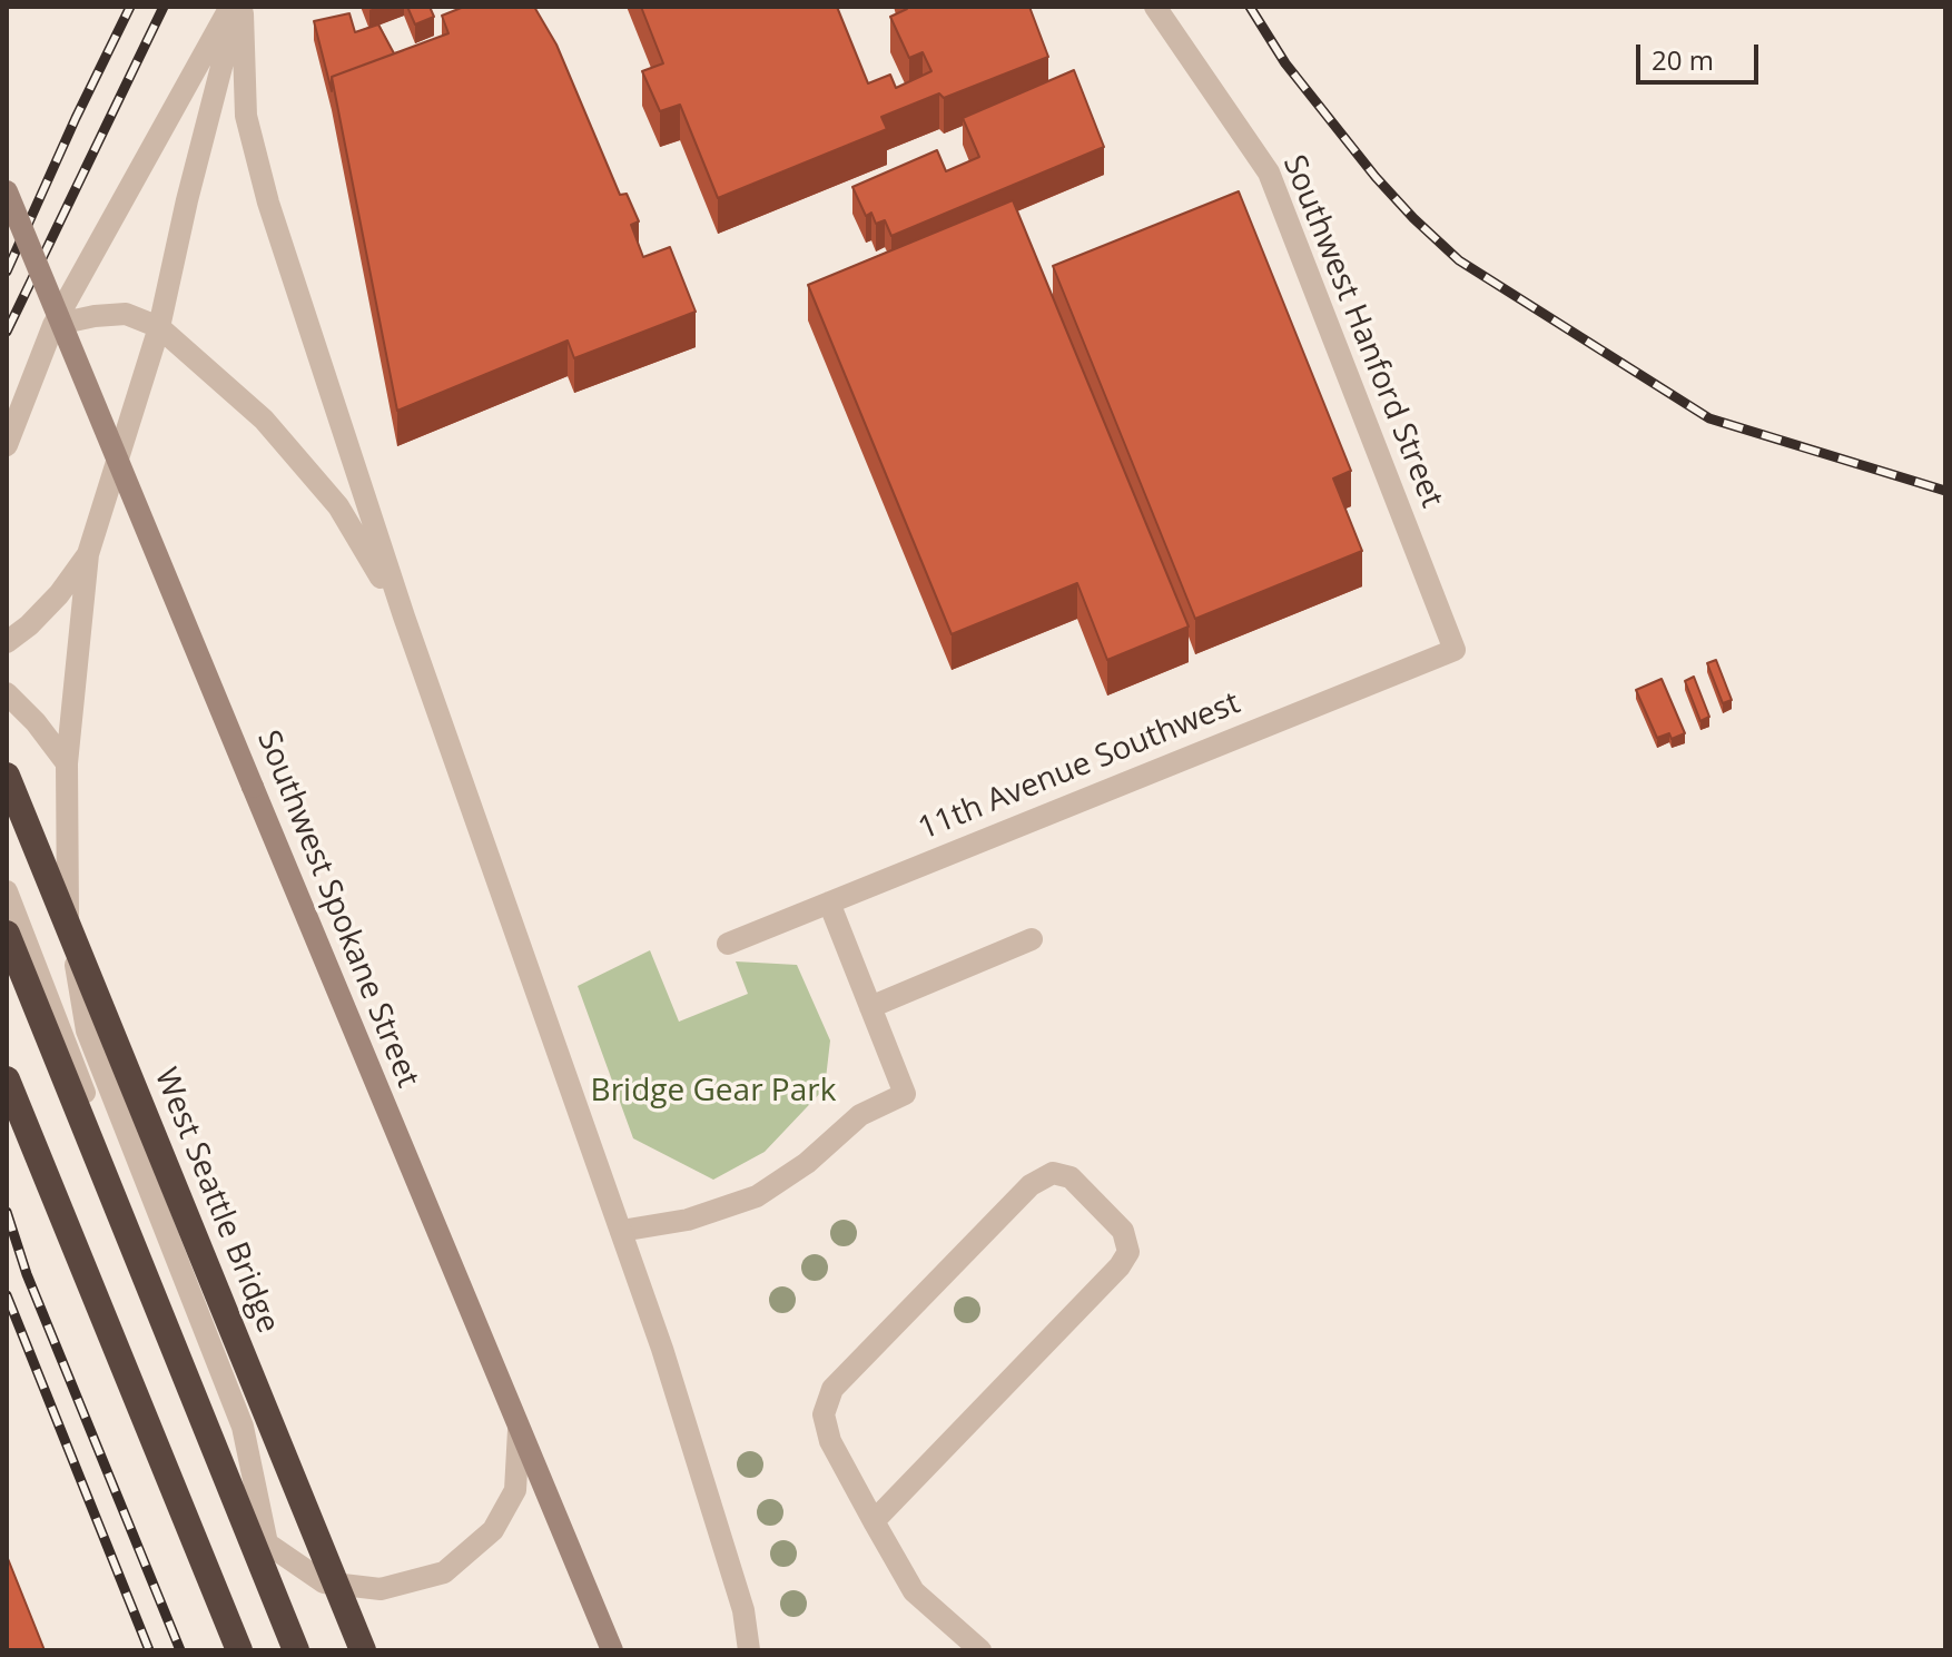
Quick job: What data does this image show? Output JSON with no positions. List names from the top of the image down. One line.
{"streets":{"highway":["West Seattle Bridge"],"main road":["Southwest Spokane Street"],"street":["Southwest Hanford Street","11th Avenue Southwest"]},"crossings":[["Southwest Hanford Street","11th Avenue Southwest"]],"parks":["Bridge Gear Park"],"scale_bar":"20 m"}
